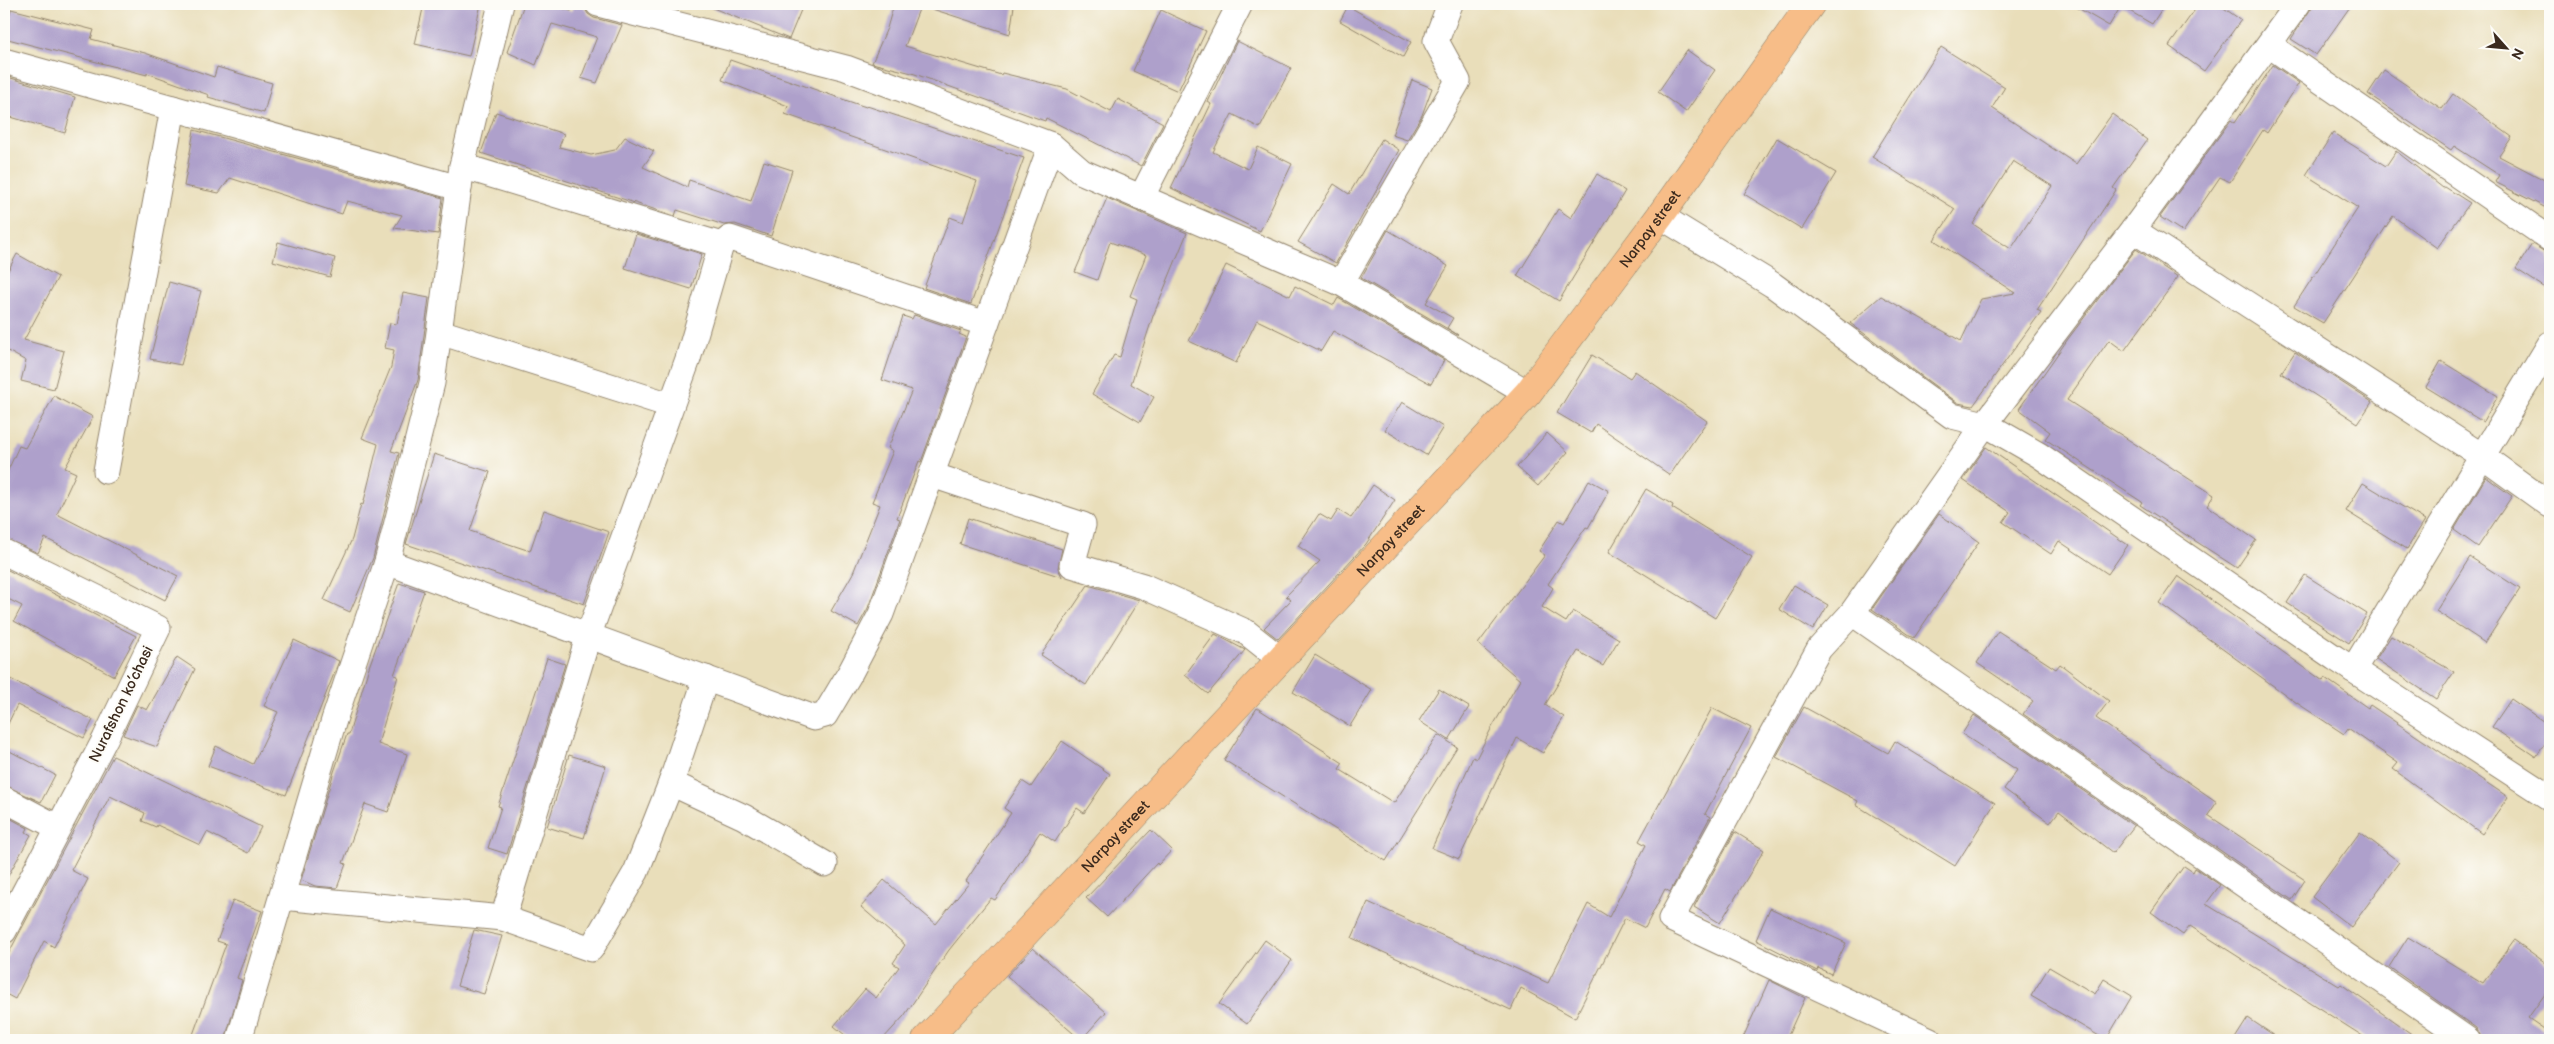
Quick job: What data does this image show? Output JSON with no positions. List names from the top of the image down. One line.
{"streets":{"main road":["Narpay street"],"street":["Nurafshon ko’chasi"]},"north":"bottom right"}
